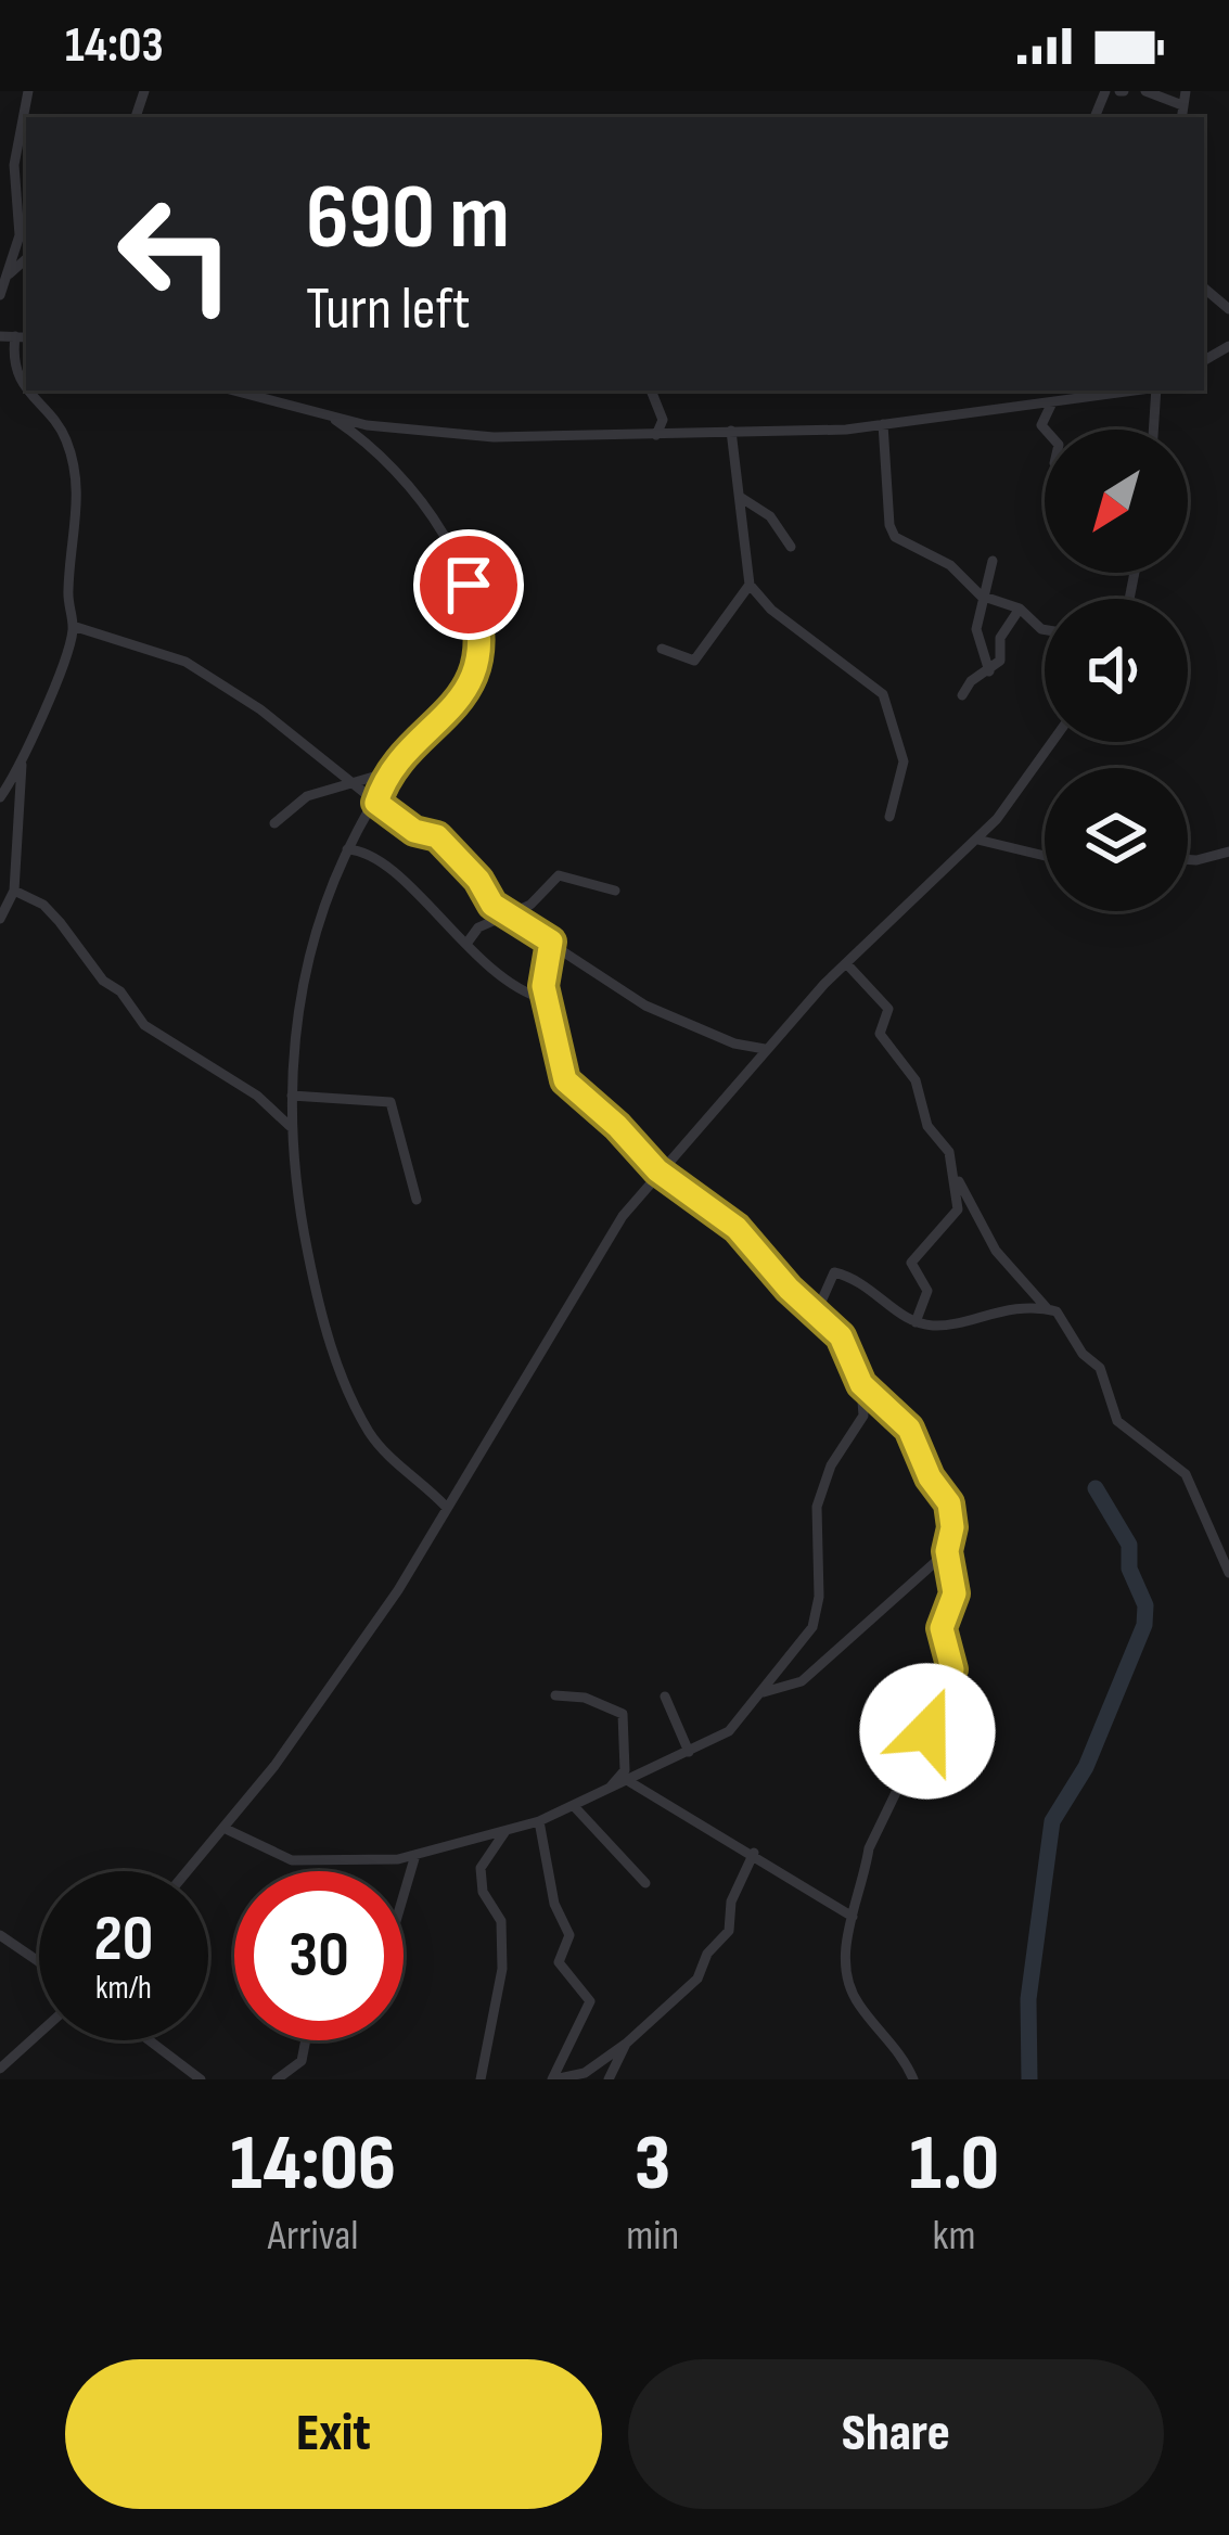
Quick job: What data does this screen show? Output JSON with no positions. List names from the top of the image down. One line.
{"north":"bottom left","page":{"status":"14:03","turn":["690 m","Turn left"],"speed":"20 km/h","limit":"30","eta":["14:06","Arrival","3","min","1.0","km"],"buttons":["Exit","Share"]}}
